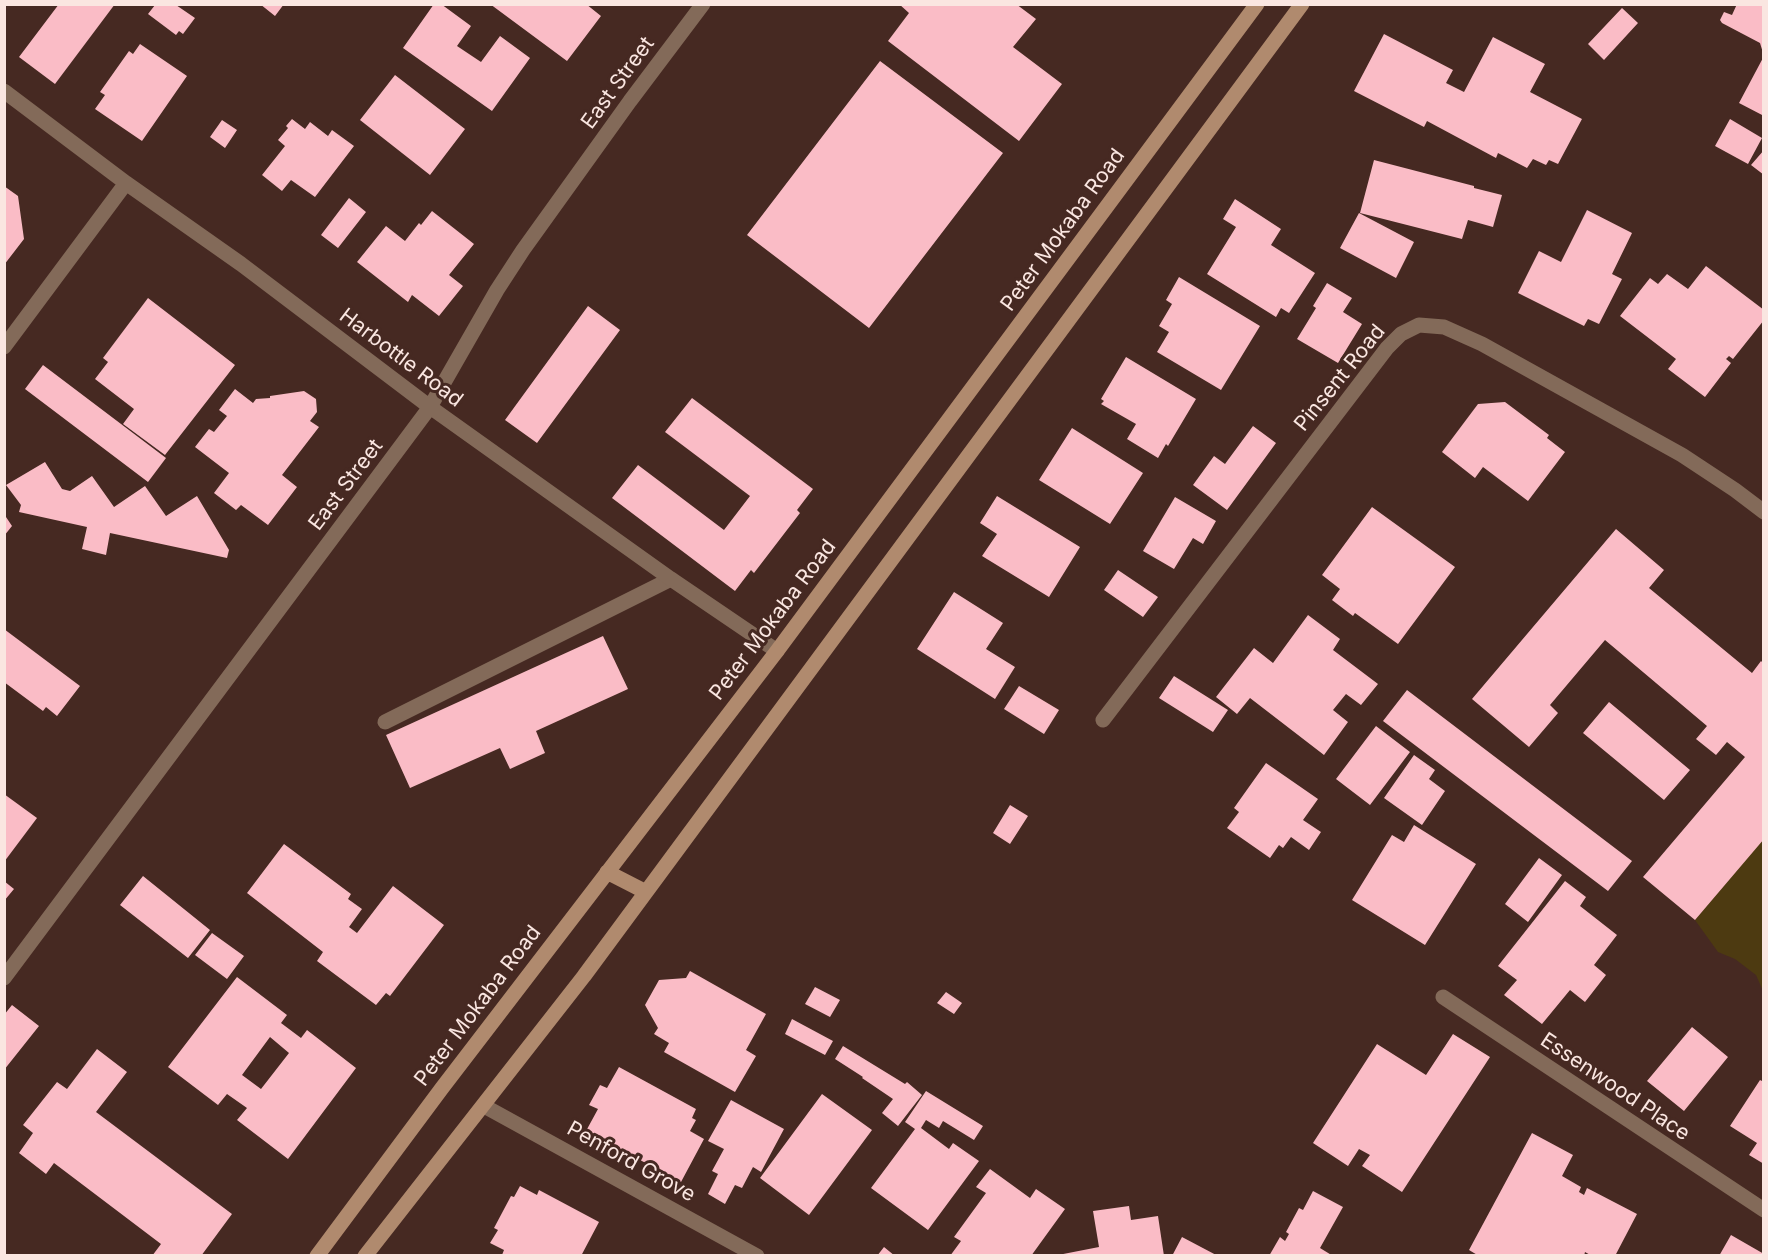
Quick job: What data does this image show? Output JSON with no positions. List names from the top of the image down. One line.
{"streets":{"street":["East Street","Peter Mokaba Road","Harbottle Road","Pinsent Road","Essenwood Place","Penford Grove"]},"crossings":[["East Street","Harbottle Road"],["Peter Mokaba Road","Harbottle Road"]]}
